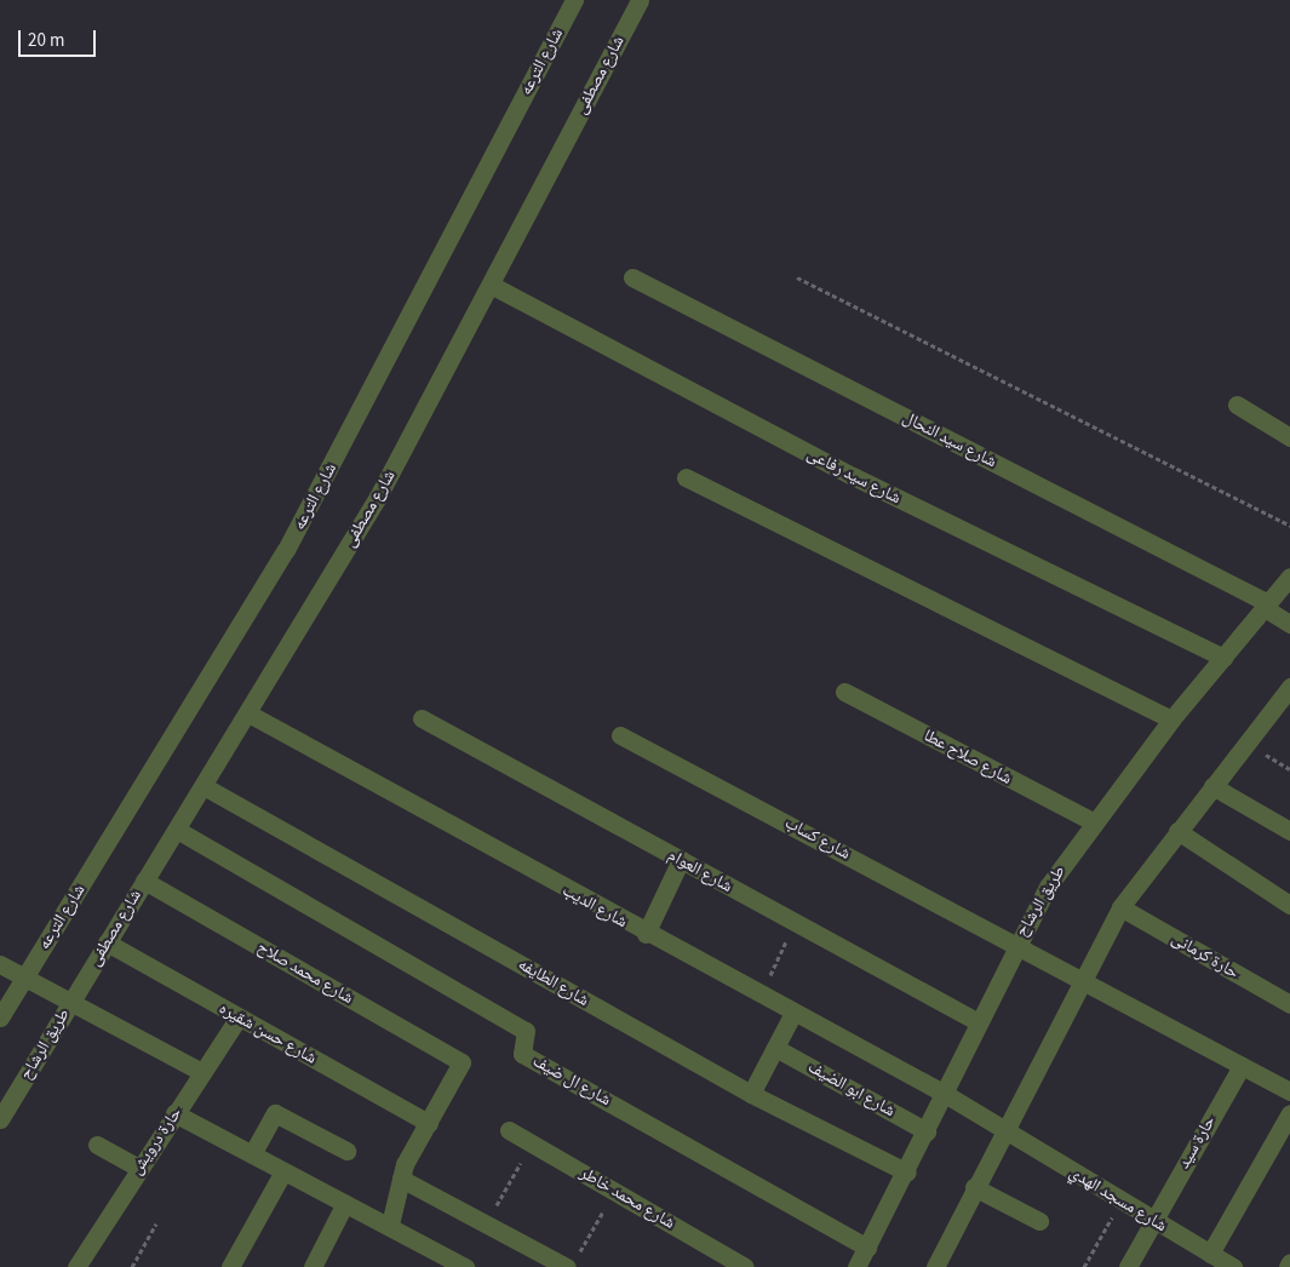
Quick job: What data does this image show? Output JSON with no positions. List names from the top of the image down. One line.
{"streets":{"street":["شارع الترعه","شارع مصطفى","شارع سيد النحال","شارع سيد رفاعى","شارع صلاح عطا","شارع كساب","شارع العوام","طريق الرشاح","شارع الديب","حارة كرمانى","شارع محمد صلاح","شارع الطايفه","شارع حسن شقيره","شارع ال ضيف","شارع ابو الضيف","حارة درويش","حارة سيد","شارع محمد خاطر","شارع مسجد الهدي"]},"crossings":[["شارع مصطفى","شارع سيد رفاعى"],["شارع مصطفى","طريق الرشاح"],["شارع مصطفى","شارع الديب"],["شارع مصطفى","شارع محمد صلاح"],["شارع مصطفى","شارع الطايفه"],["شارع مصطفى","شارع حسن شقيره"],["شارع مصطفى","شارع ال ضيف"],["شارع سيد النحال","طريق الرشاح"],["شارع سيد رفاعى","طريق الرشاح"],["شارع صلاح عطا","طريق الرشاح"],["شارع كساب","طريق الرشاح"],["شارع كساب","حارة سيد"],["شارع العوام","طريق الرشاح"],["طريق الرشاح","شارع الديب"],["طريق الرشاح","شارع الطايفه"],["طريق الرشاح","شارع ال ضيف"],["طريق الرشاح","شارع ابو الضيف"],["طريق الرشاح","شارع مسجد الهدي"],["شارع الديب","شارع مسجد الهدي"],["شارع محمد صلاح","شارع حسن شقيره"],["شارع حسن شقيره","حارة درويش"],["حارة سيد","شارع مسجد الهدي"]],"scale_bar":"20 m"}
